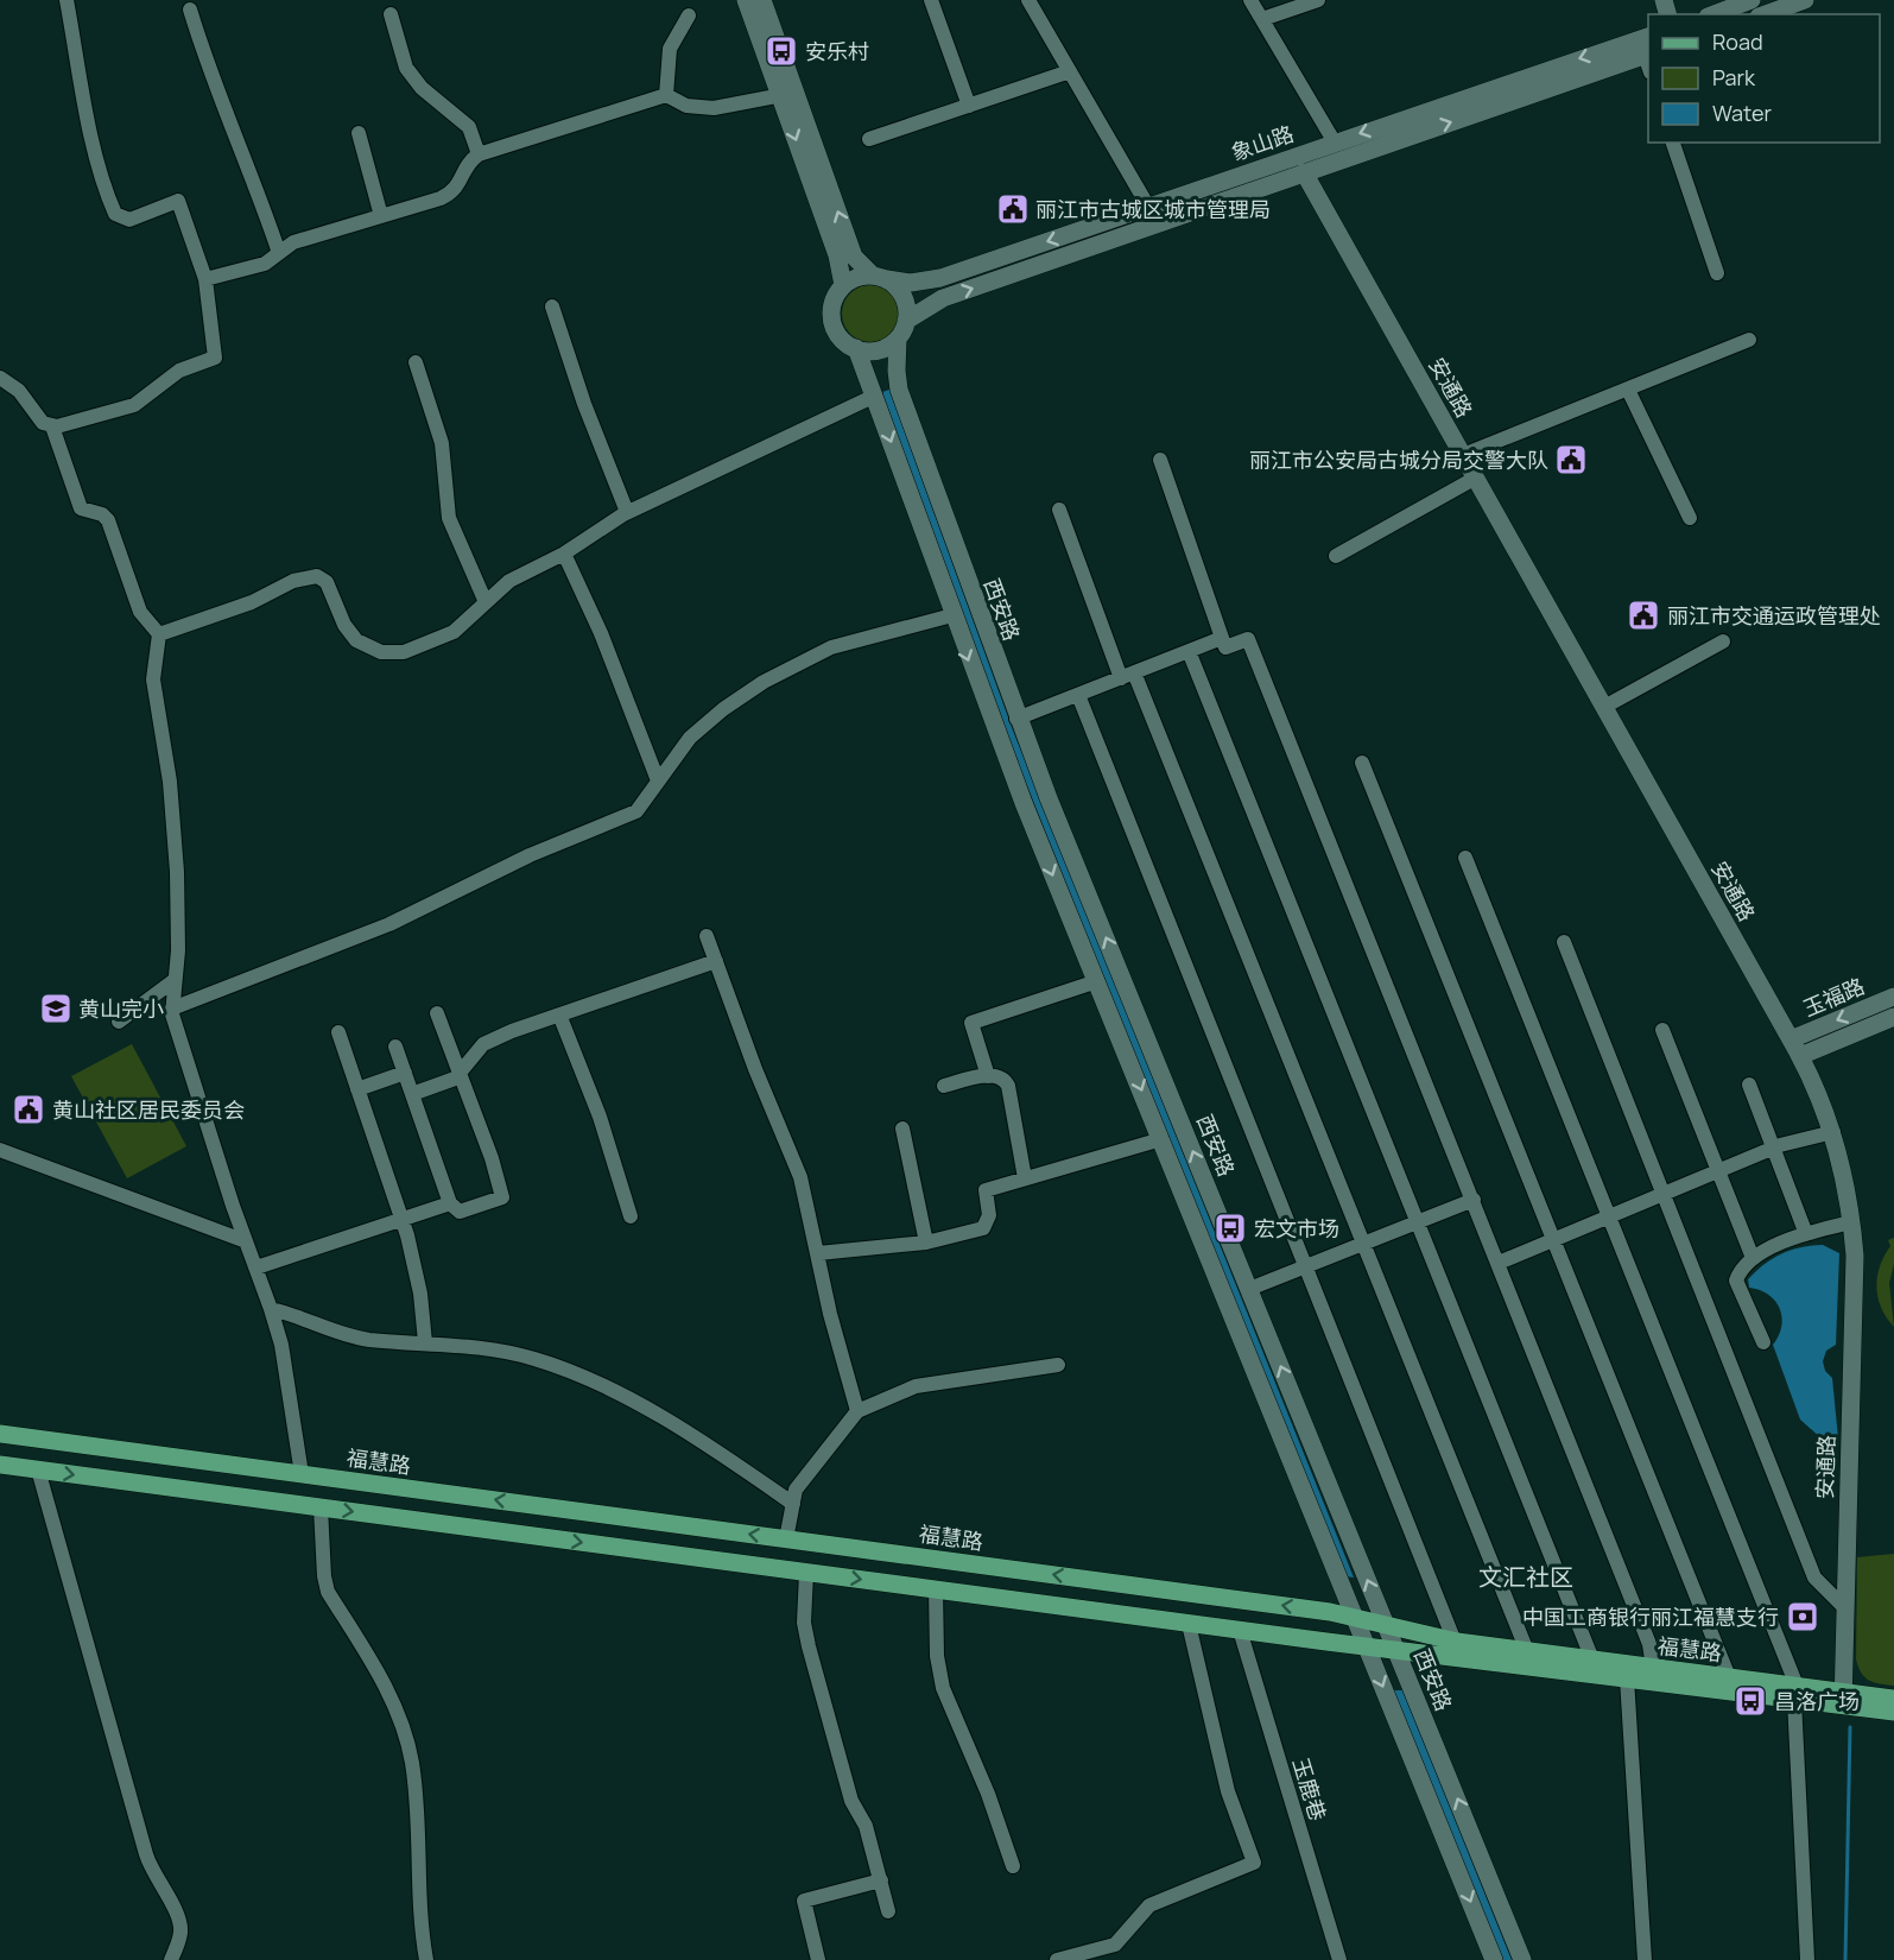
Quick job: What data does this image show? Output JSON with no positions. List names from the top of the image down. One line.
{"streets":{"main road":["福慧路"],"street":["象山路","安通路","西安路","玉福路","玉鹿巷"]},"crossings":[["象山路","安通路"],["象山路","西安路"],["安通路","玉福路"],["安通路","福慧路"],["西安路","福慧路"],["福慧路","玉鹿巷"]],"districts":["文汇社区"],"places":{"bus stop":["安乐村","宏文市场","昌洛广场"],"public building":["丽江市古城区城市管理局","丽江市公安局古城分局交警大队","丽江市交通运政管理处","黄山社区居民委员会"],"school or university":["黄山完小"],"bank":["中国工商银行丽江福慧支行"]},"legend":["Road","Park","Water"]}
